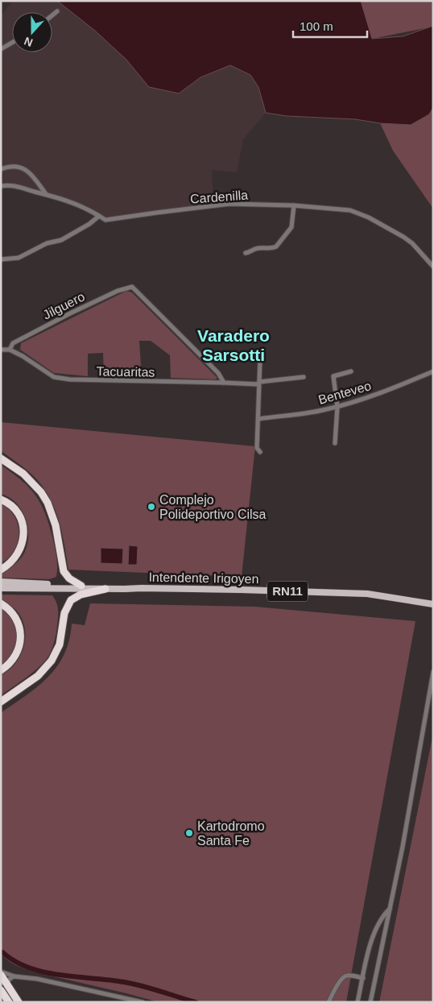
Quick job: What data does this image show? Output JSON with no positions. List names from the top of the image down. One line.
{"streets":{"main road":["Intendente Irigoyen","RN11"],"street":["Cardenilla","Jilguero","Tacuaritas","Benteveo"]},"crossings":[["Jilguero","Tacuaritas"]],"districts":["Varadero Sarsotti"],"places":["Complejo Polideportivo Cilsa","Kartodromo Santa Fe"],"scale_bar":"100 m","north":"bottom"}
